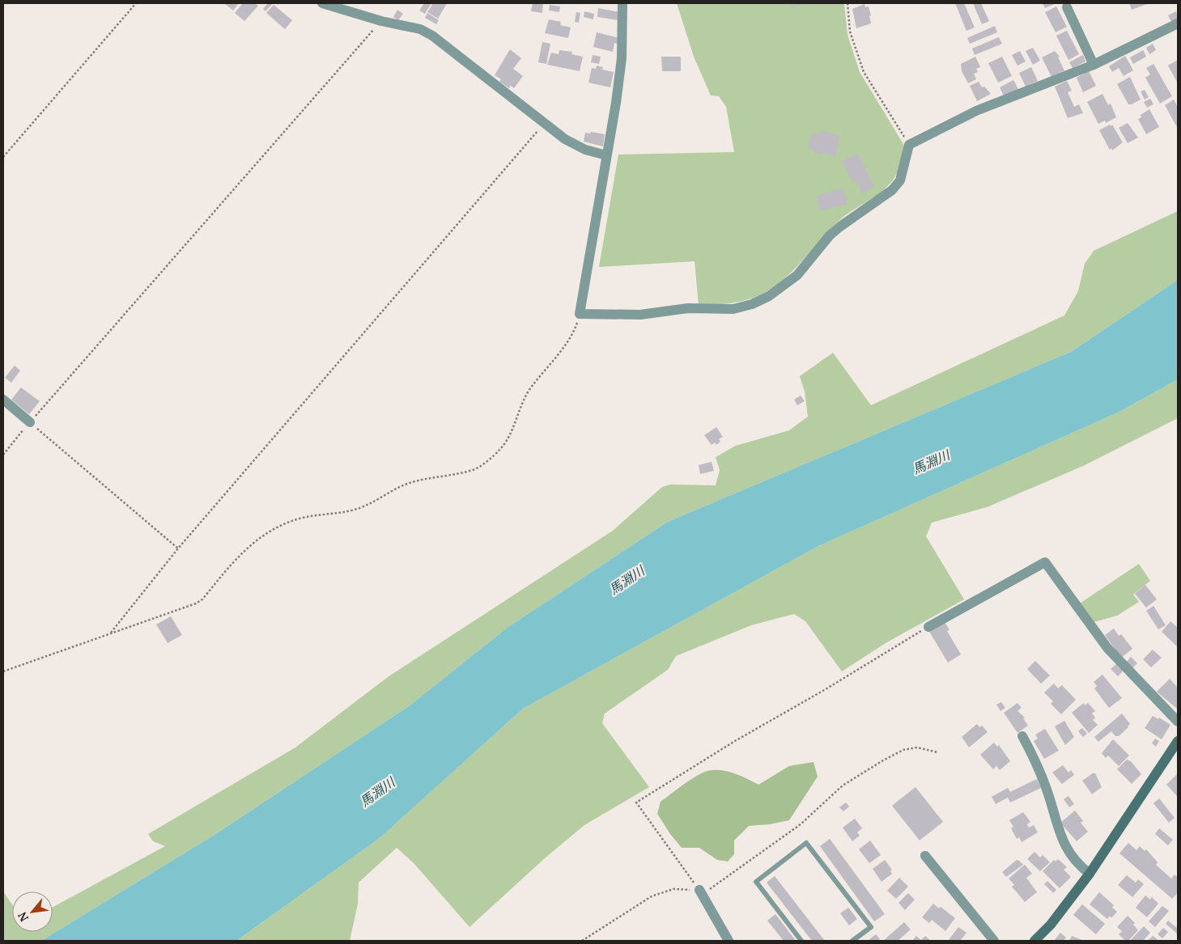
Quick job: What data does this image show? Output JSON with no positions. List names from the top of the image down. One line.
{"water":["馬淵川"],"north":"bottom left"}
